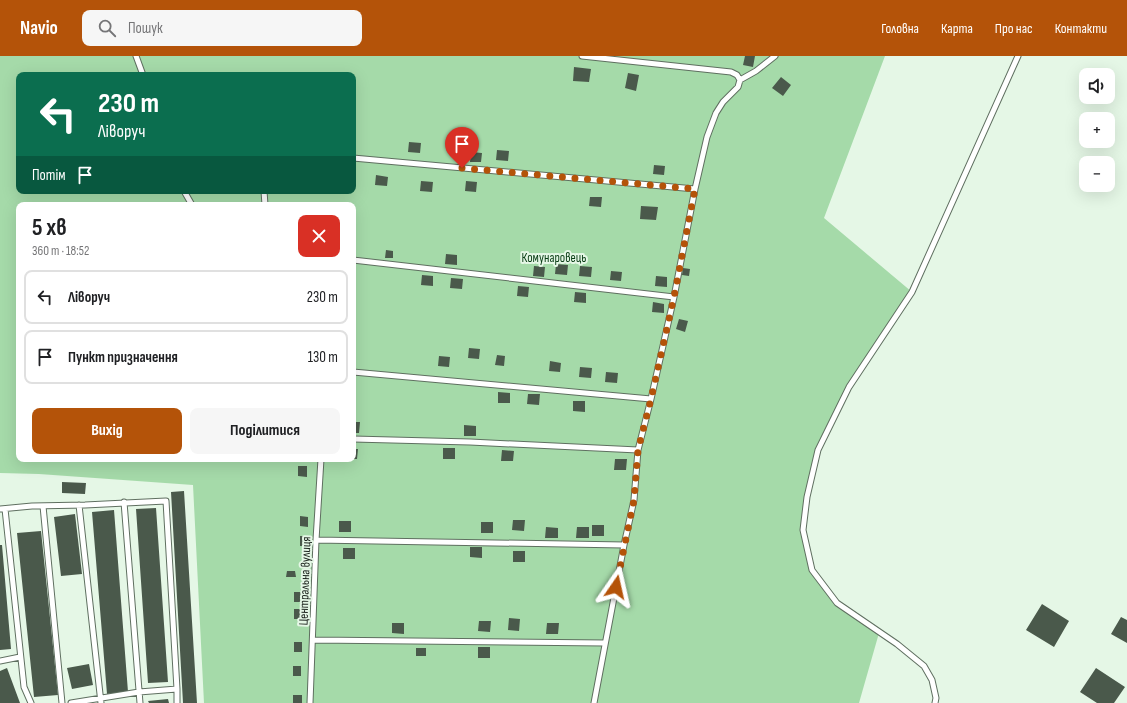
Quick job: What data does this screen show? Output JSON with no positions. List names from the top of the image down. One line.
{"streets":{"lane":["Центральна вулиця"]},"parks":["Комунаровець"],"page":{"header":"Navio","search":"Пошук","nav":["Головна","Карта","Про нас","Контакти"],"map_buttons":["+","−"],"turn":["230 m","Ліворуч"],"then":"Потім","heading":["5 хв","360 m · 18:52"],"list":[{"name":"Ліворуч","value":"230 m"},{"name":"Пункт призначення","value":"130 m"}],"buttons":["Вихід","Поділитися"]}}
